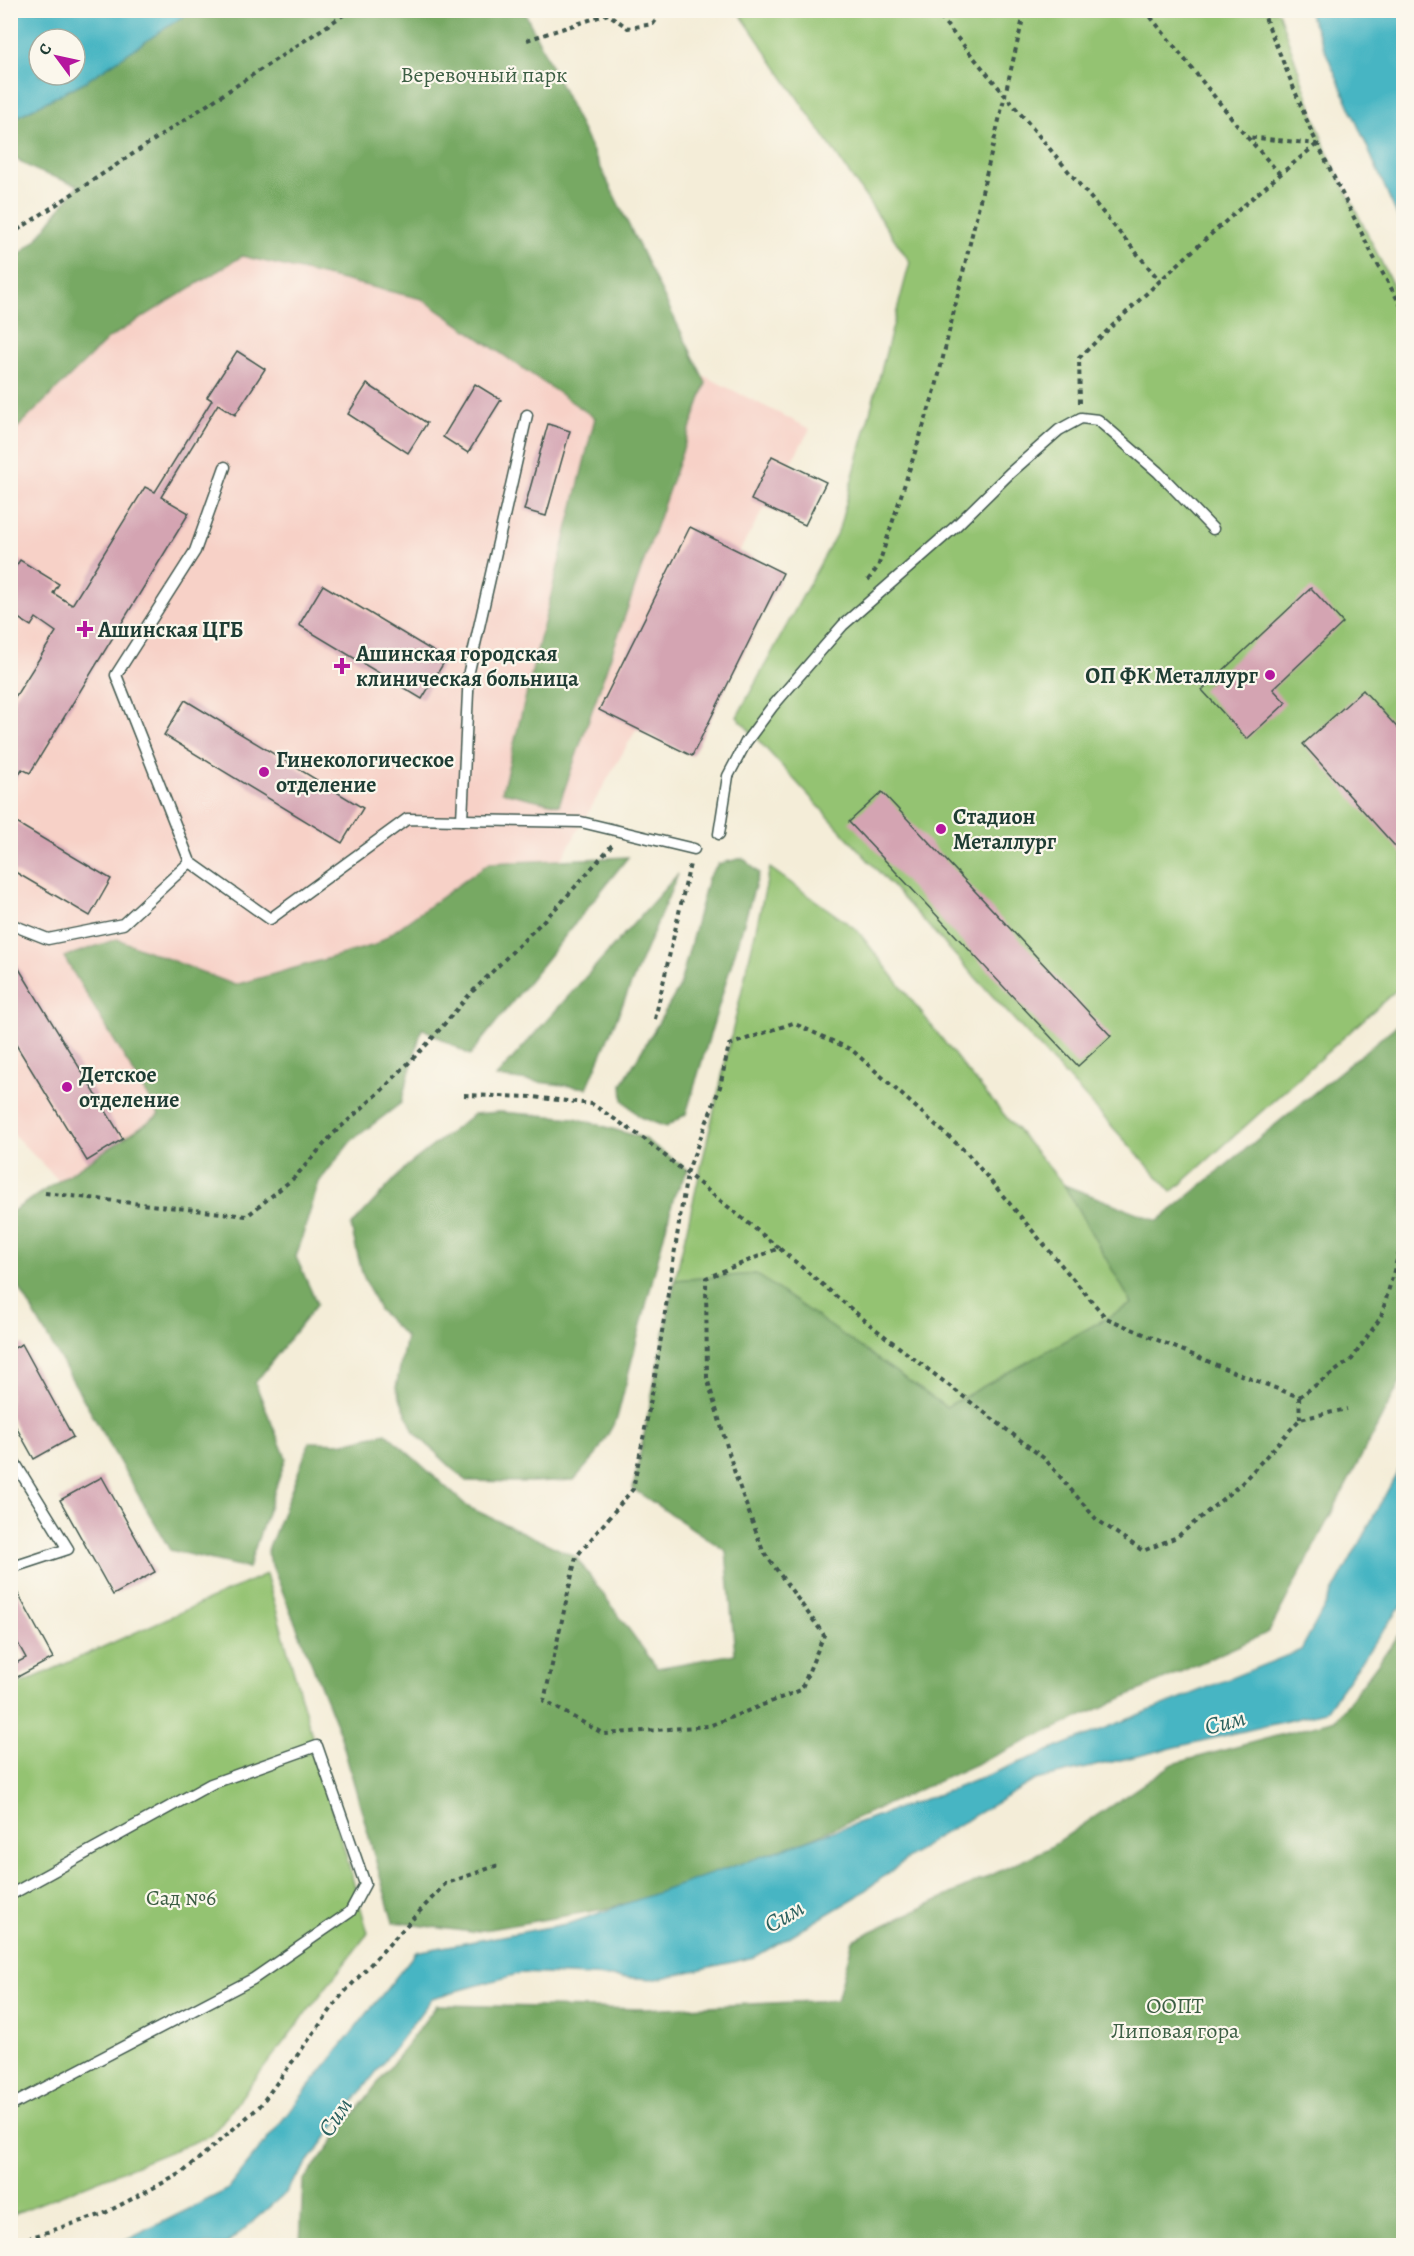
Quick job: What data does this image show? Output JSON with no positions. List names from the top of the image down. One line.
{"water":["Сим"],"parks":["Веревочный парк","Сад №6","ООПТ Липовая гора"],"places":{"health":["Ашинская ЦГБ","Ашинская городская клиническая больница"],"other":["ОП ФК Металлург","Гинекологическое отделение","Стадион Металлург","Детское отделение"]},"north":"top left"}
